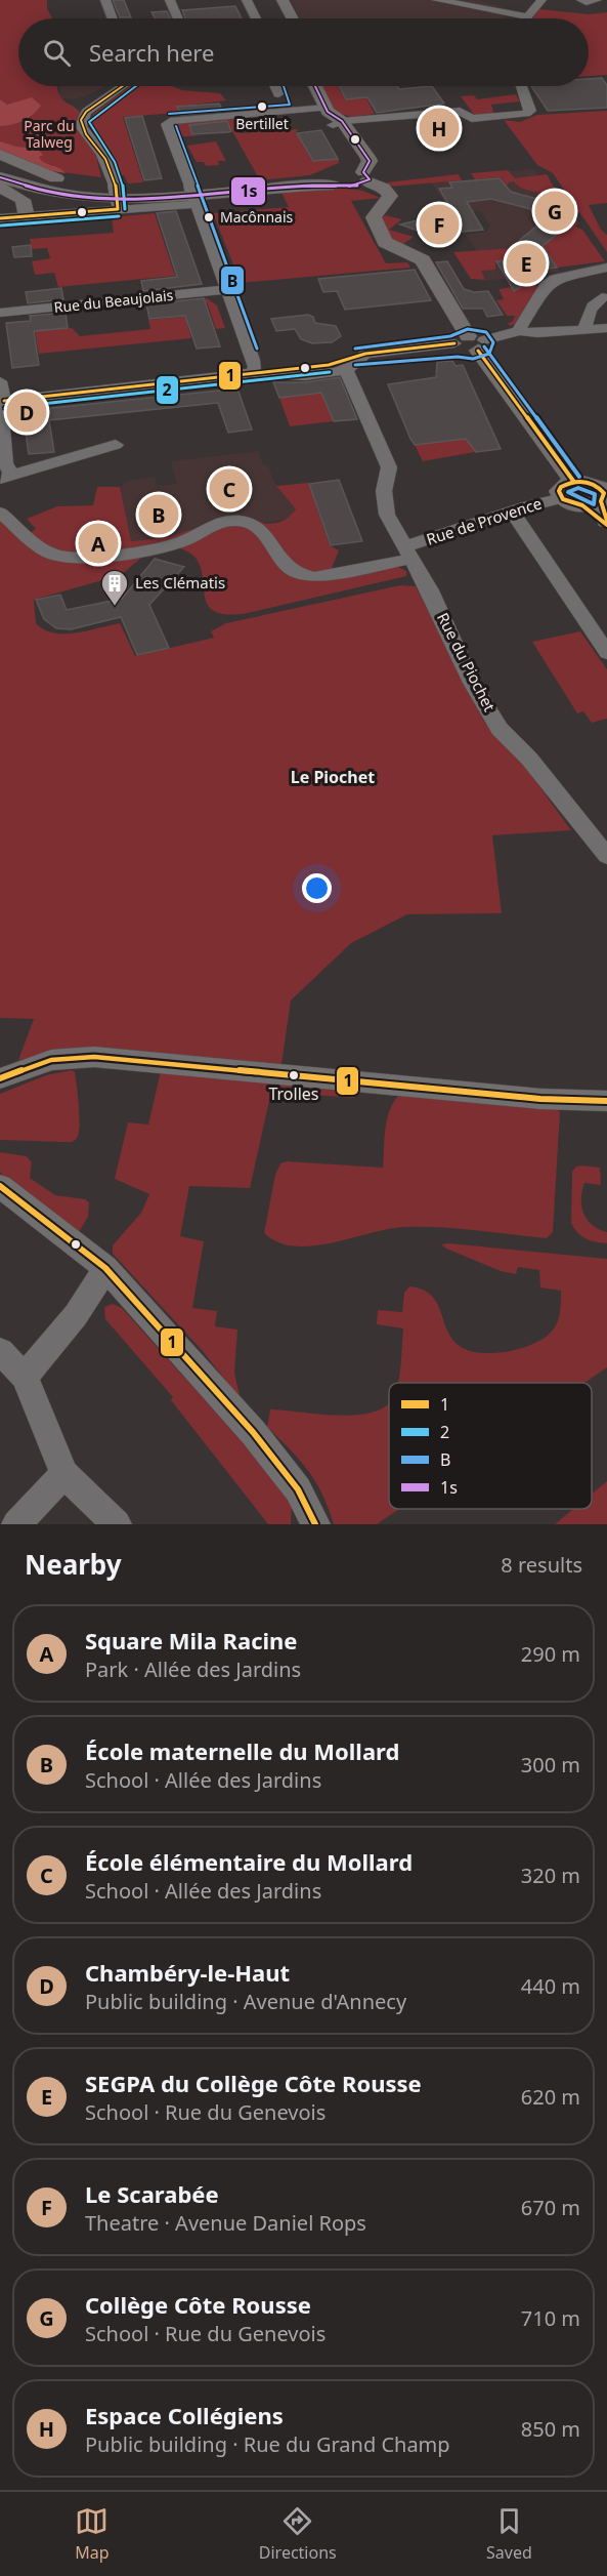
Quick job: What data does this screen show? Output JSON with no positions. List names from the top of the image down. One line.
{"streets":{"street":["Rue du Beaujolais","Rue de Provence","Rue du Piochet"]},"crossings":[["Rue de Provence","Rue du Piochet"]],"districts":["Le Piochet"],"parks":["Parc du Talweg"],"places":{"other":["Bertillet","Macônnais","Trolles"],"building":["Les Clématis"]},"lines":["transit line 1","transit line 2","transit line B","transit line 1s"],"legend":["1","2","B","1s"],"page":{"search":"Search here","pins":["H","G","F","E","D","C","B","A"],"heading":["Nearby","8 results"],"list":[{"mark":"A","name":"Square Mila Racine","note":"Park · Allée des Jardins","value":"290 m"},{"mark":"B","name":"École maternelle du Mollard","note":"School · Allée des Jardins","value":"300 m"},{"mark":"C","name":"École élémentaire du Mollard","note":"School · Allée des Jardins","value":"320 m"},{"mark":"D","name":"Chambéry-le-Haut","note":"Public building · Avenue d'Annecy","value":"440 m"},{"mark":"E","name":"SEGPA du Collège Côte Rousse","note":"School · Rue du Genevois","value":"620 m"},{"mark":"F","name":"Le Scarabée","note":"Theatre · Avenue Daniel Rops","value":"670 m"},{"mark":"G","name":"Collège Côte Rousse","note":"School · Rue du Genevois","value":"710 m"},{"mark":"H","name":"Espace Collégiens","note":"Public building · Rue du Grand Champ","value":"850 m"}],"nav":["Map","Directions","Saved"]}}
